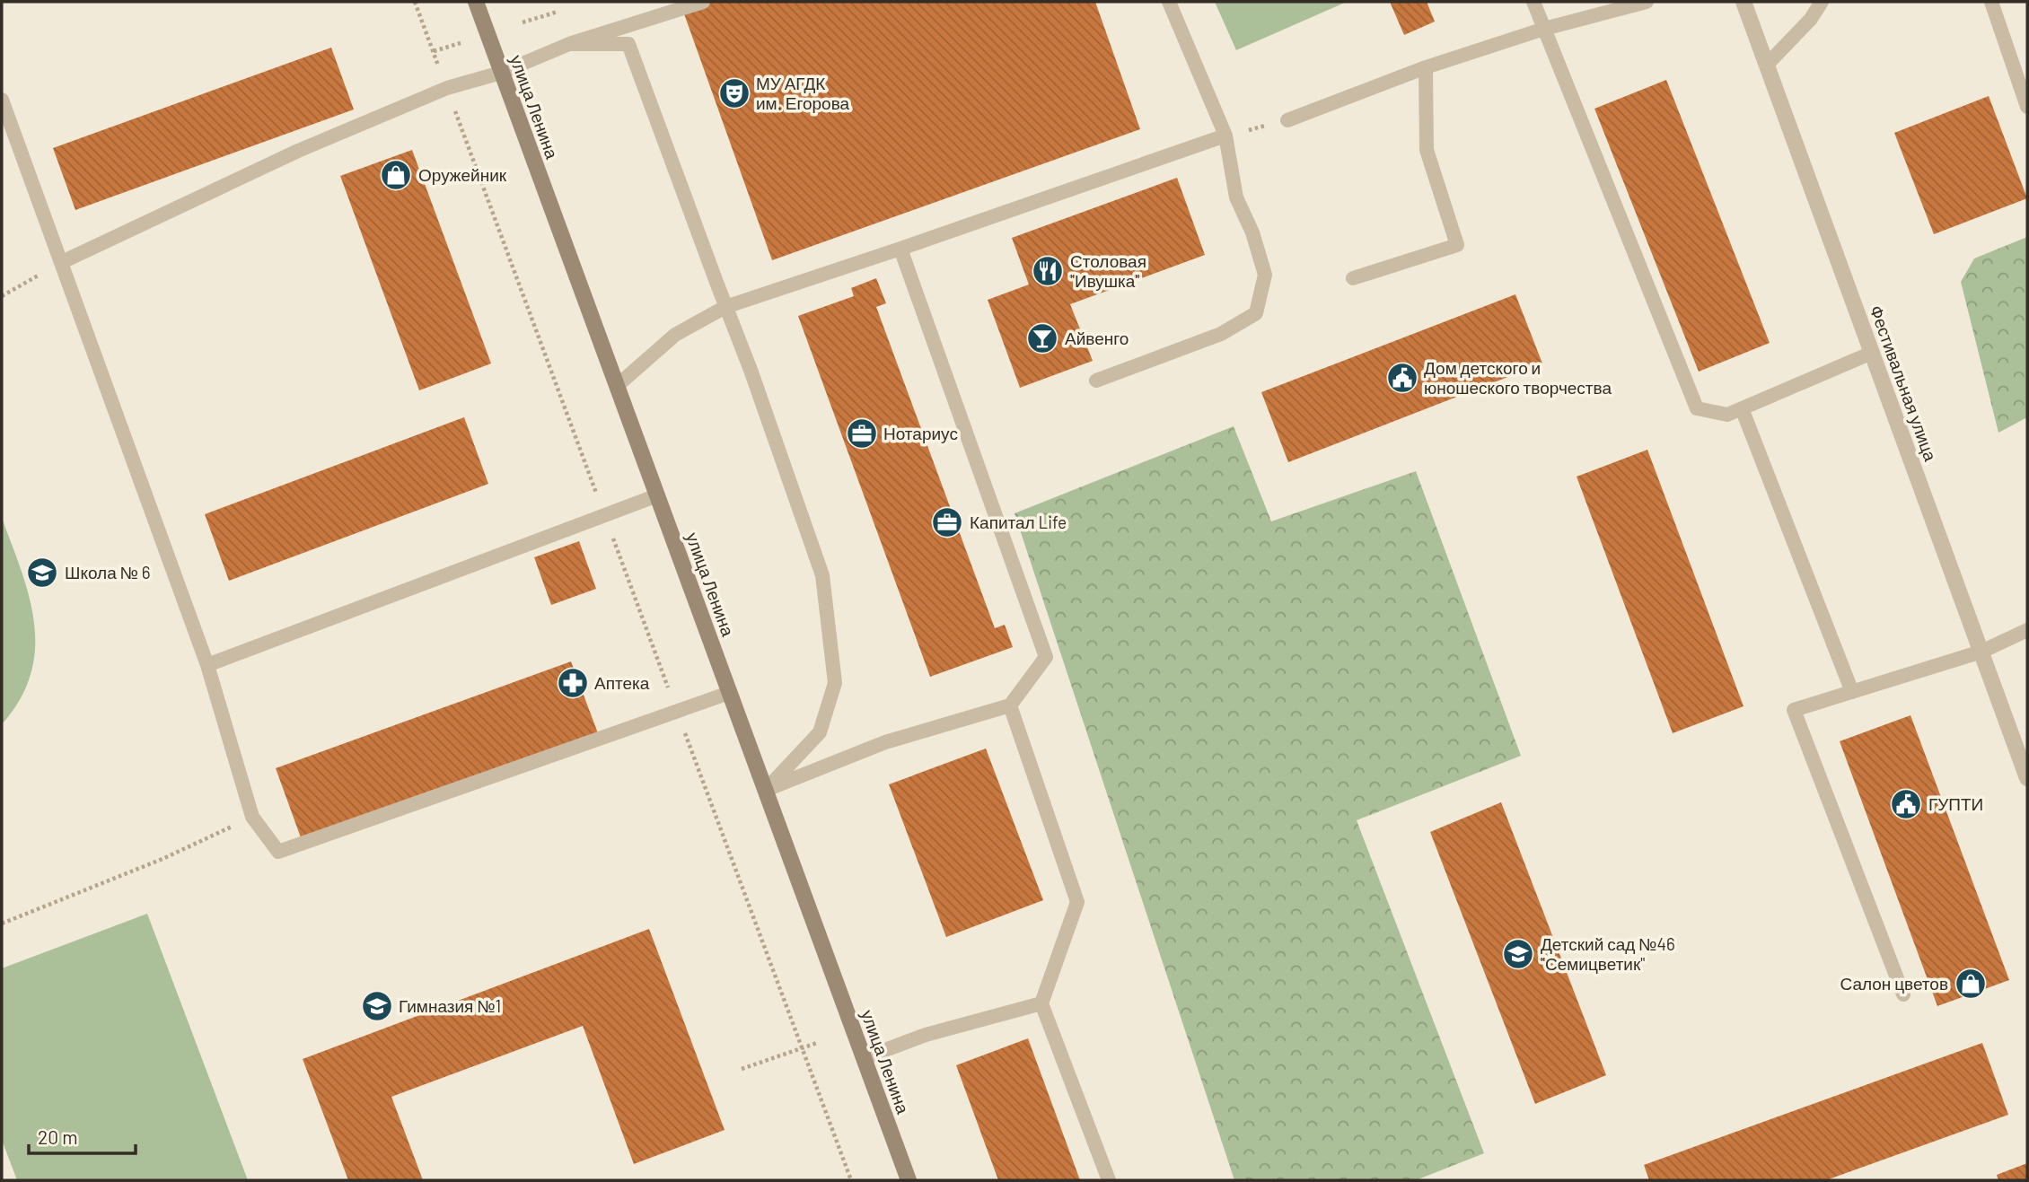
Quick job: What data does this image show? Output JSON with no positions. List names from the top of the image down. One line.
{"streets":{"street":["улица Ленина","Фестивальная улица"]},"places":{"theatre":["МУ АГДК им. Егорова"],"shop":["Оружейник","Салон цветов"],"restaurant":["Столовая \"Ивушка\""],"bar":["Айвенго"],"public building":["Дом детского и юношеского творчества","ГУПТИ"],"office":["Нотариус","Капитал Life"],"school or university":["Школа № 6","Детский сад №46 \"Семицветик\"","Гимназия №1"],"pharmacy":["Аптека"]},"scale_bar":"20 m"}
